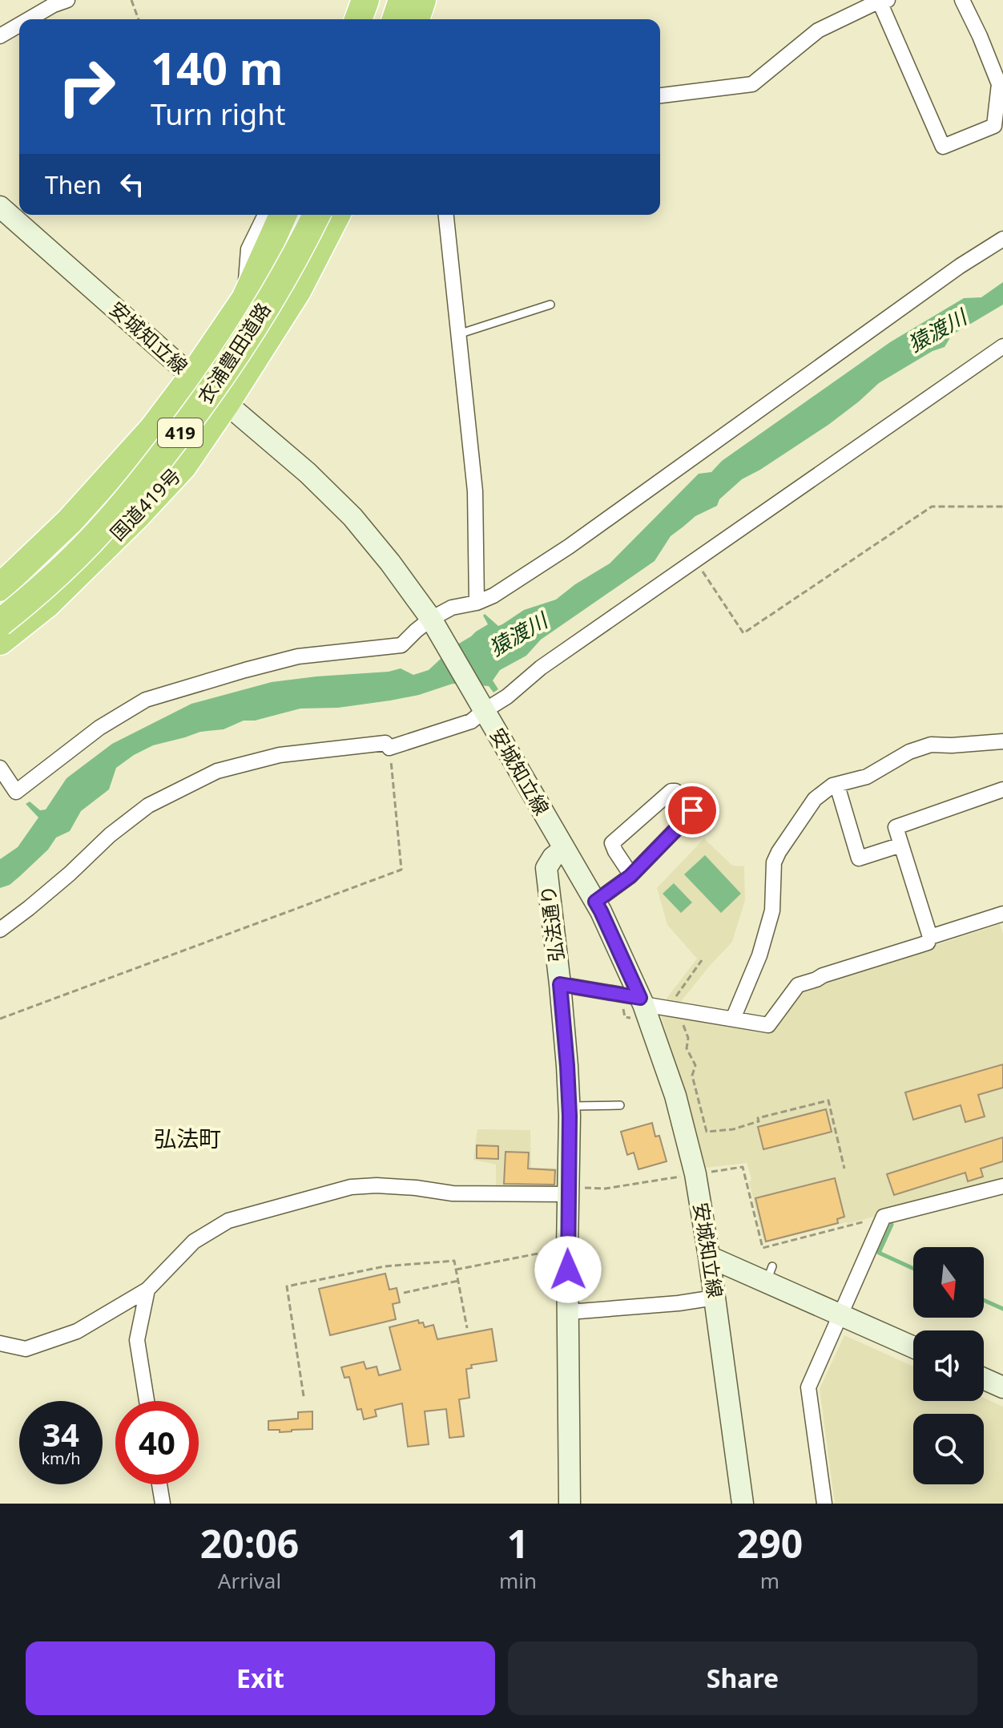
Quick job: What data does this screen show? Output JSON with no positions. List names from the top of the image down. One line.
{"streets":{"highway":["衣浦豊田道路","419","国道419号"],"main road":["安城知立線","弘法通り"]},"crossings":[["安城知立線","419"],["安城知立線","国道419号"],["安城知立線","弘法通り"]],"districts":["弘法町"],"water":["猿渡川"],"north":"bottom","page":{"turn":["140 m","Turn right"],"then":"Then","speed":"34 km/h","limit":"40","eta":["20:06","Arrival","1","min","290","m"],"buttons":["Exit","Share"]}}
